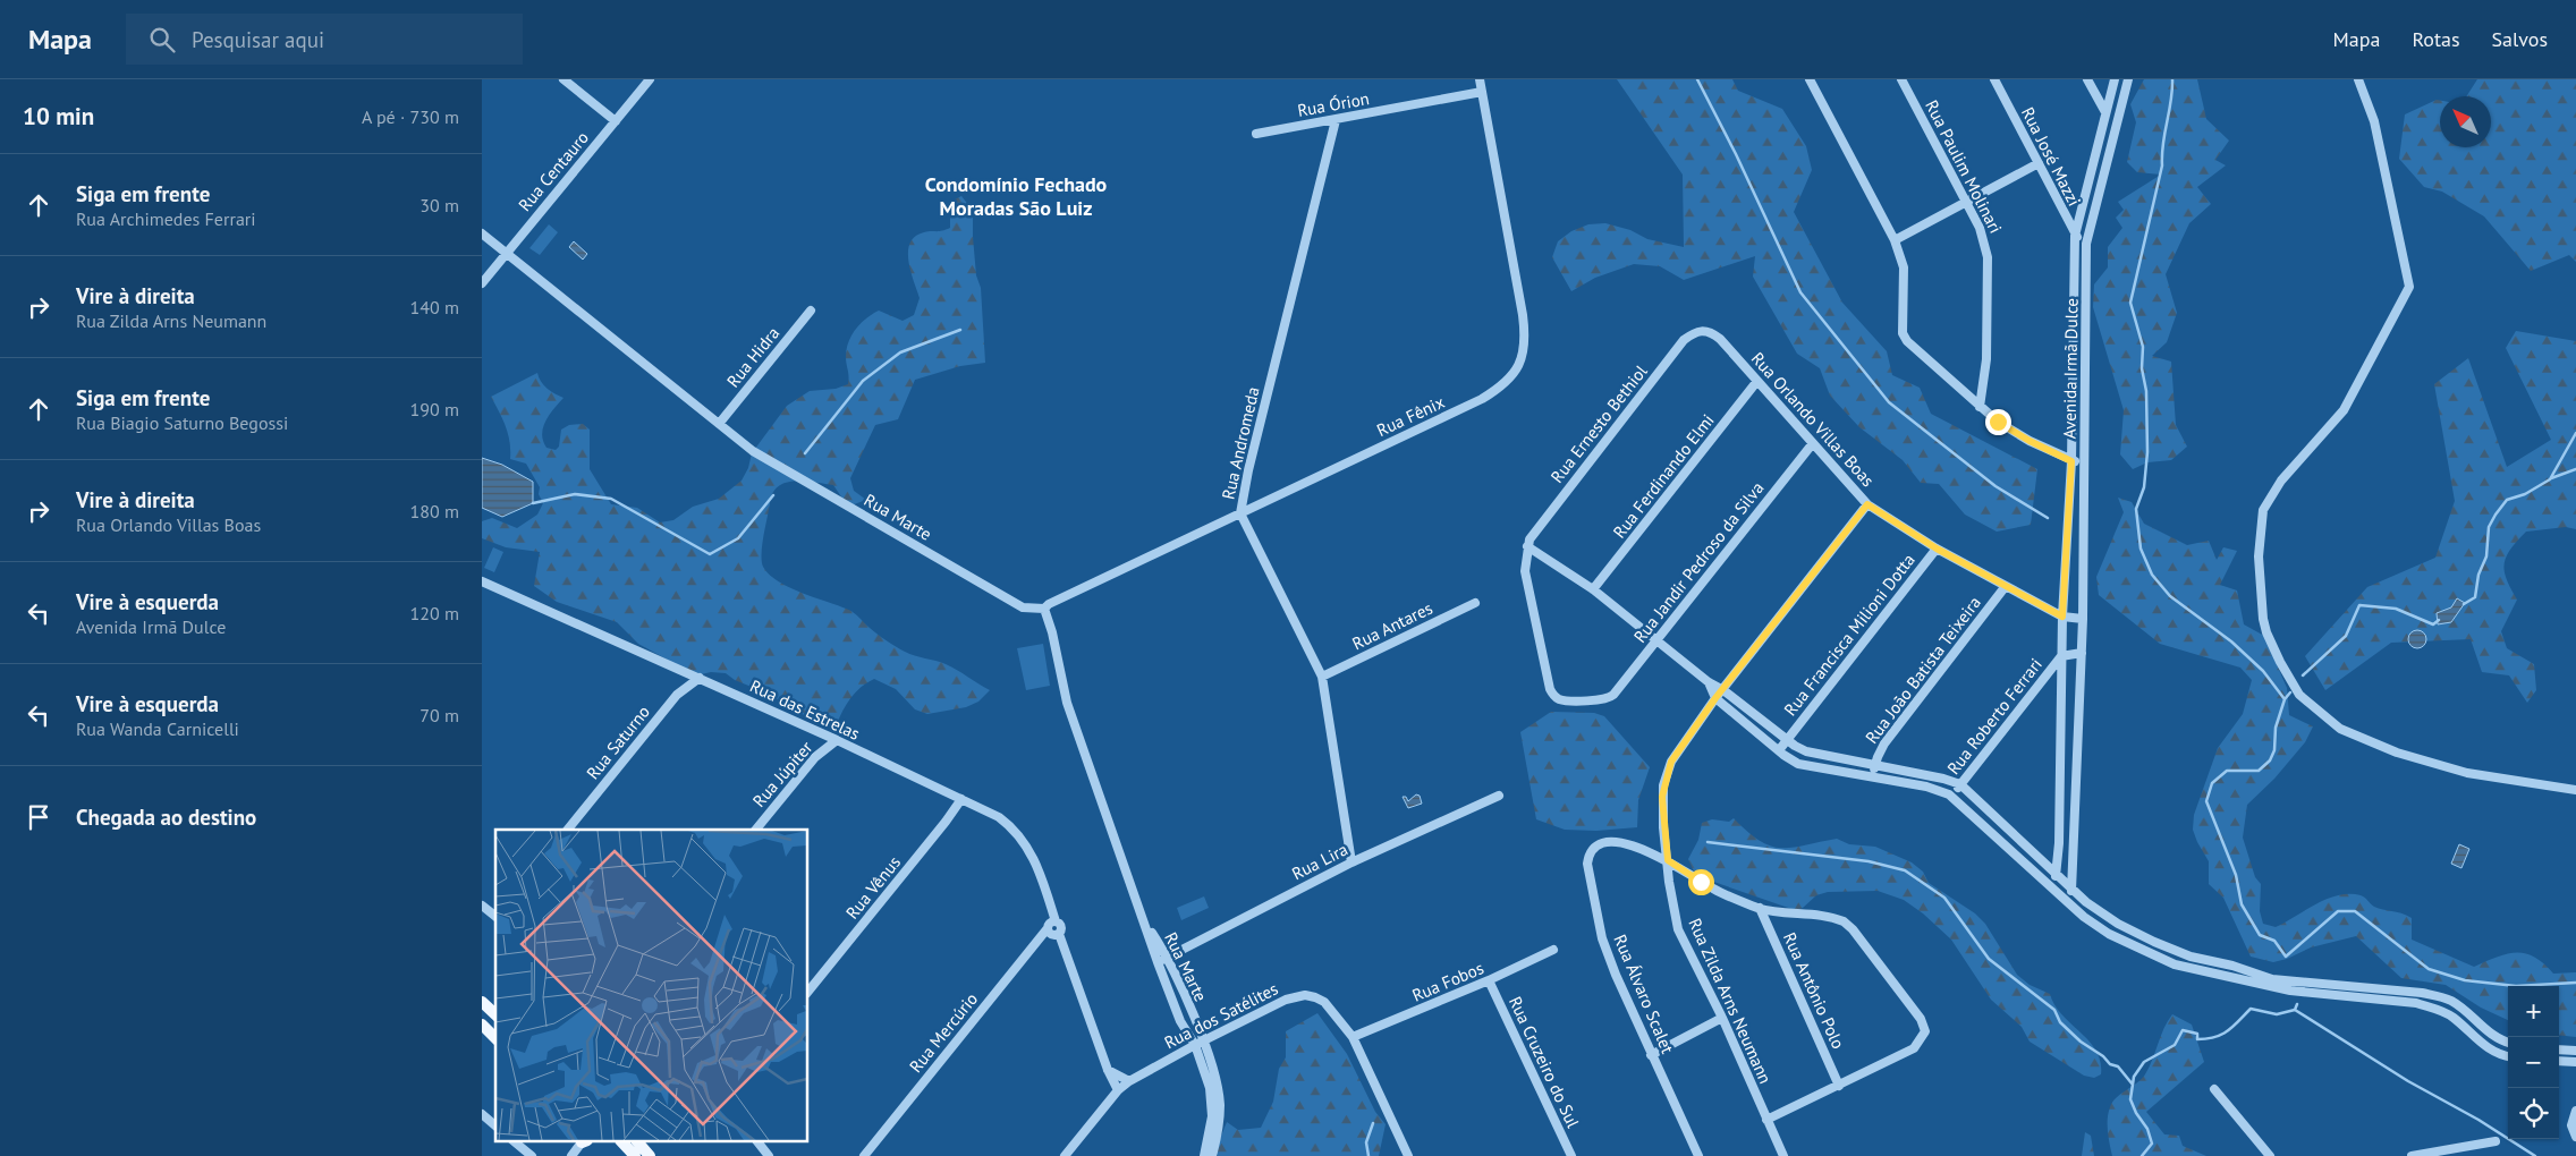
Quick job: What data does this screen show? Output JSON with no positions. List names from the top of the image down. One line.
{"streets":{"street":["Rua Órion","Rua José Mazzi","Rua Paulim Molinari","Rua Centauro","Rua Hidra","Avenida Irmã Dulce","Rua Fênix","Rua Orlando Villas Boas","Rua Ernesto Bethiol","Rua Andromeda","Rua Ferdinando Elmi","Rua Marte","Rua Jandir Pedroso da Silva","Rua Antares","Rua Francisca Milioni Dotta","Rua João Batista Teixeira","Rua das Estrelas","Rua Roberto Ferrari","Rua Saturno","Rua Júpiter","Rua Lira","Rua Vênus","Rua Fobos","Rua Antônio Polo","Rua Álvaro Scalet","Rua Zilda Arns Neumann","Rua dos Satélites","Rua Mercúrio","Rua Cruzeiro do Sul"]},"crossings":[["Rua Órion","Rua Fênix"],["Rua Órion","Rua Andromeda"],["Rua José Mazzi","Avenida Irmã Dulce"],["Rua Centauro","Rua Marte"],["Rua Hidra","Rua Marte"],["Avenida Irmã Dulce","Rua Orlando Villas Boas"],["Avenida Irmã Dulce","Rua Roberto Ferrari"],["Rua Fênix","Rua Andromeda"],["Rua Fênix","Rua Marte"],["Rua Orlando Villas Boas","Rua Ernesto Bethiol"],["Rua Orlando Villas Boas","Rua Ferdinando Elmi"],["Rua Orlando Villas Boas","Rua Jandir Pedroso da Silva"],["Rua Orlando Villas Boas","Rua Francisca Milioni Dotta"],["Rua Orlando Villas Boas","Rua João Batista Teixeira"],["Rua Orlando Villas Boas","Rua Zilda Arns Neumann"],["Rua Ernesto Bethiol","Rua Jandir Pedroso da Silva"],["Rua Andromeda","Rua Antares"],["Rua Andromeda","Rua Lira"],["Rua Marte","Rua Lira"],["Rua Marte","Rua dos Satélites"],["Rua das Estrelas","Rua Saturno"],["Rua das Estrelas","Rua Júpiter"],["Rua das Estrelas","Rua Vênus"],["Rua das Estrelas","Rua Mercúrio"],["Rua Fobos","Rua dos Satélites"],["Rua Fobos","Rua Cruzeiro do Sul"],["Rua Antônio Polo","Rua Álvaro Scalet"],["Rua Álvaro Scalet","Rua Zilda Arns Neumann"]],"districts":["Condomínio Fechado Moradas São Luiz"],"north":"top left","page":{"header":"Mapa","search":"Pesquisar aqui","nav":["Mapa","Rotas","Salvos"],"heading":["10 min","A pé · 730 m"],"list":[["Siga em frente","Rua Archimedes Ferrari","30 m"],["Vire à direita","Rua Zilda Arns Neumann","140 m"],["Siga em frente","Rua Biagio Saturno Begossi","190 m"],["Vire à direita","Rua Orlando Villas Boas","180 m"],["Vire à esquerda","Avenida Irmã Dulce","120 m"],["Vire à esquerda","Rua Wanda Carnicelli","70 m"],"Chegada ao destino"],"map_buttons":["+","−"]}}
